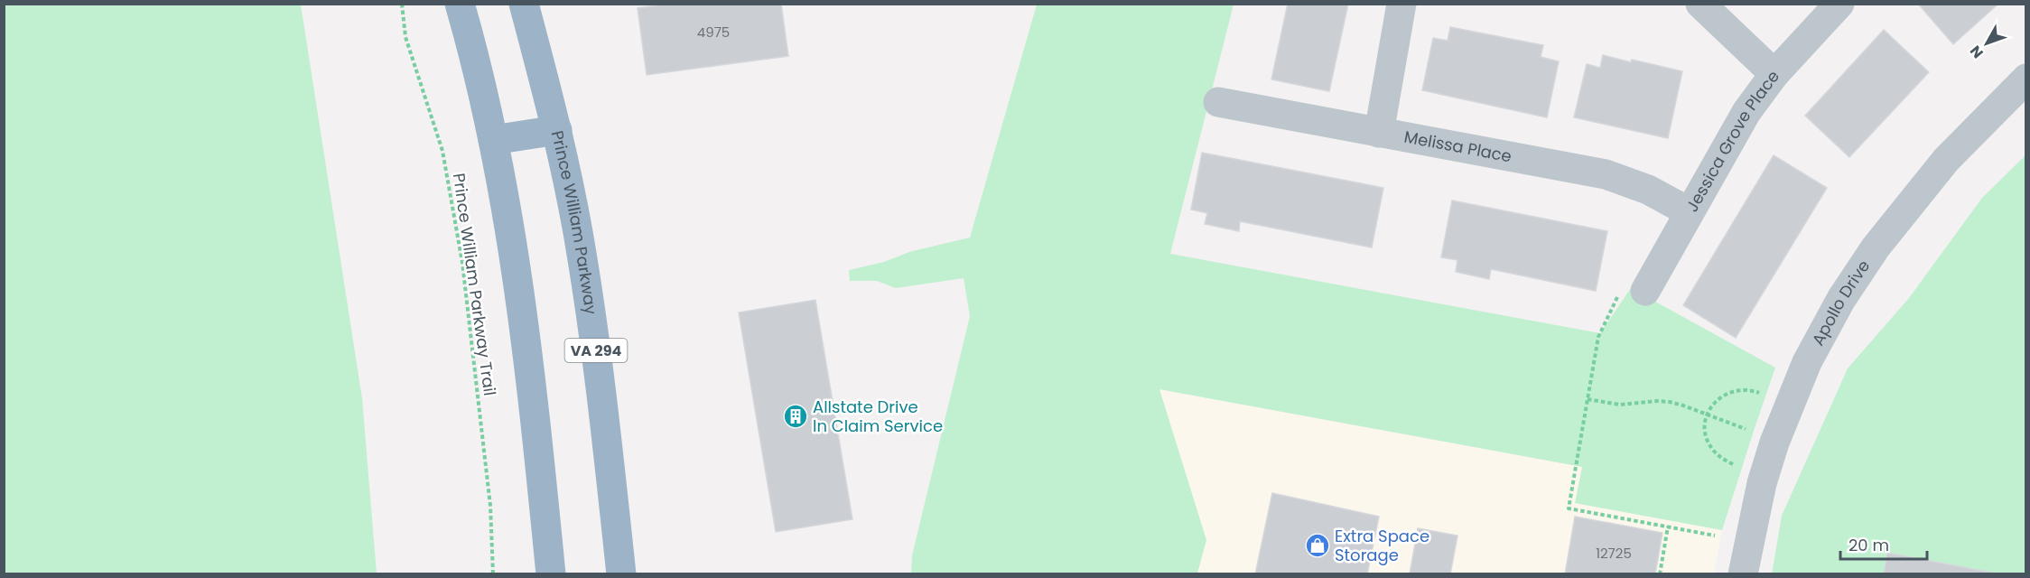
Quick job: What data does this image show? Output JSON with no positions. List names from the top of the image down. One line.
{"streets":{"highway":["Prince William Parkway","VA 294"],"street":["Jessica Grove Place","Melissa Place","Apollo Drive"],"path":["Prince William Parkway Trail"]},"crossings":[["Jessica Grove Place","Melissa Place"]],"places":{"building":["Allstate Drive In Claim Service"],"shop":["Extra Space Storage"]},"house_numbers":["4975","12725"],"scale_bar":"20 m","north":"bottom left"}
